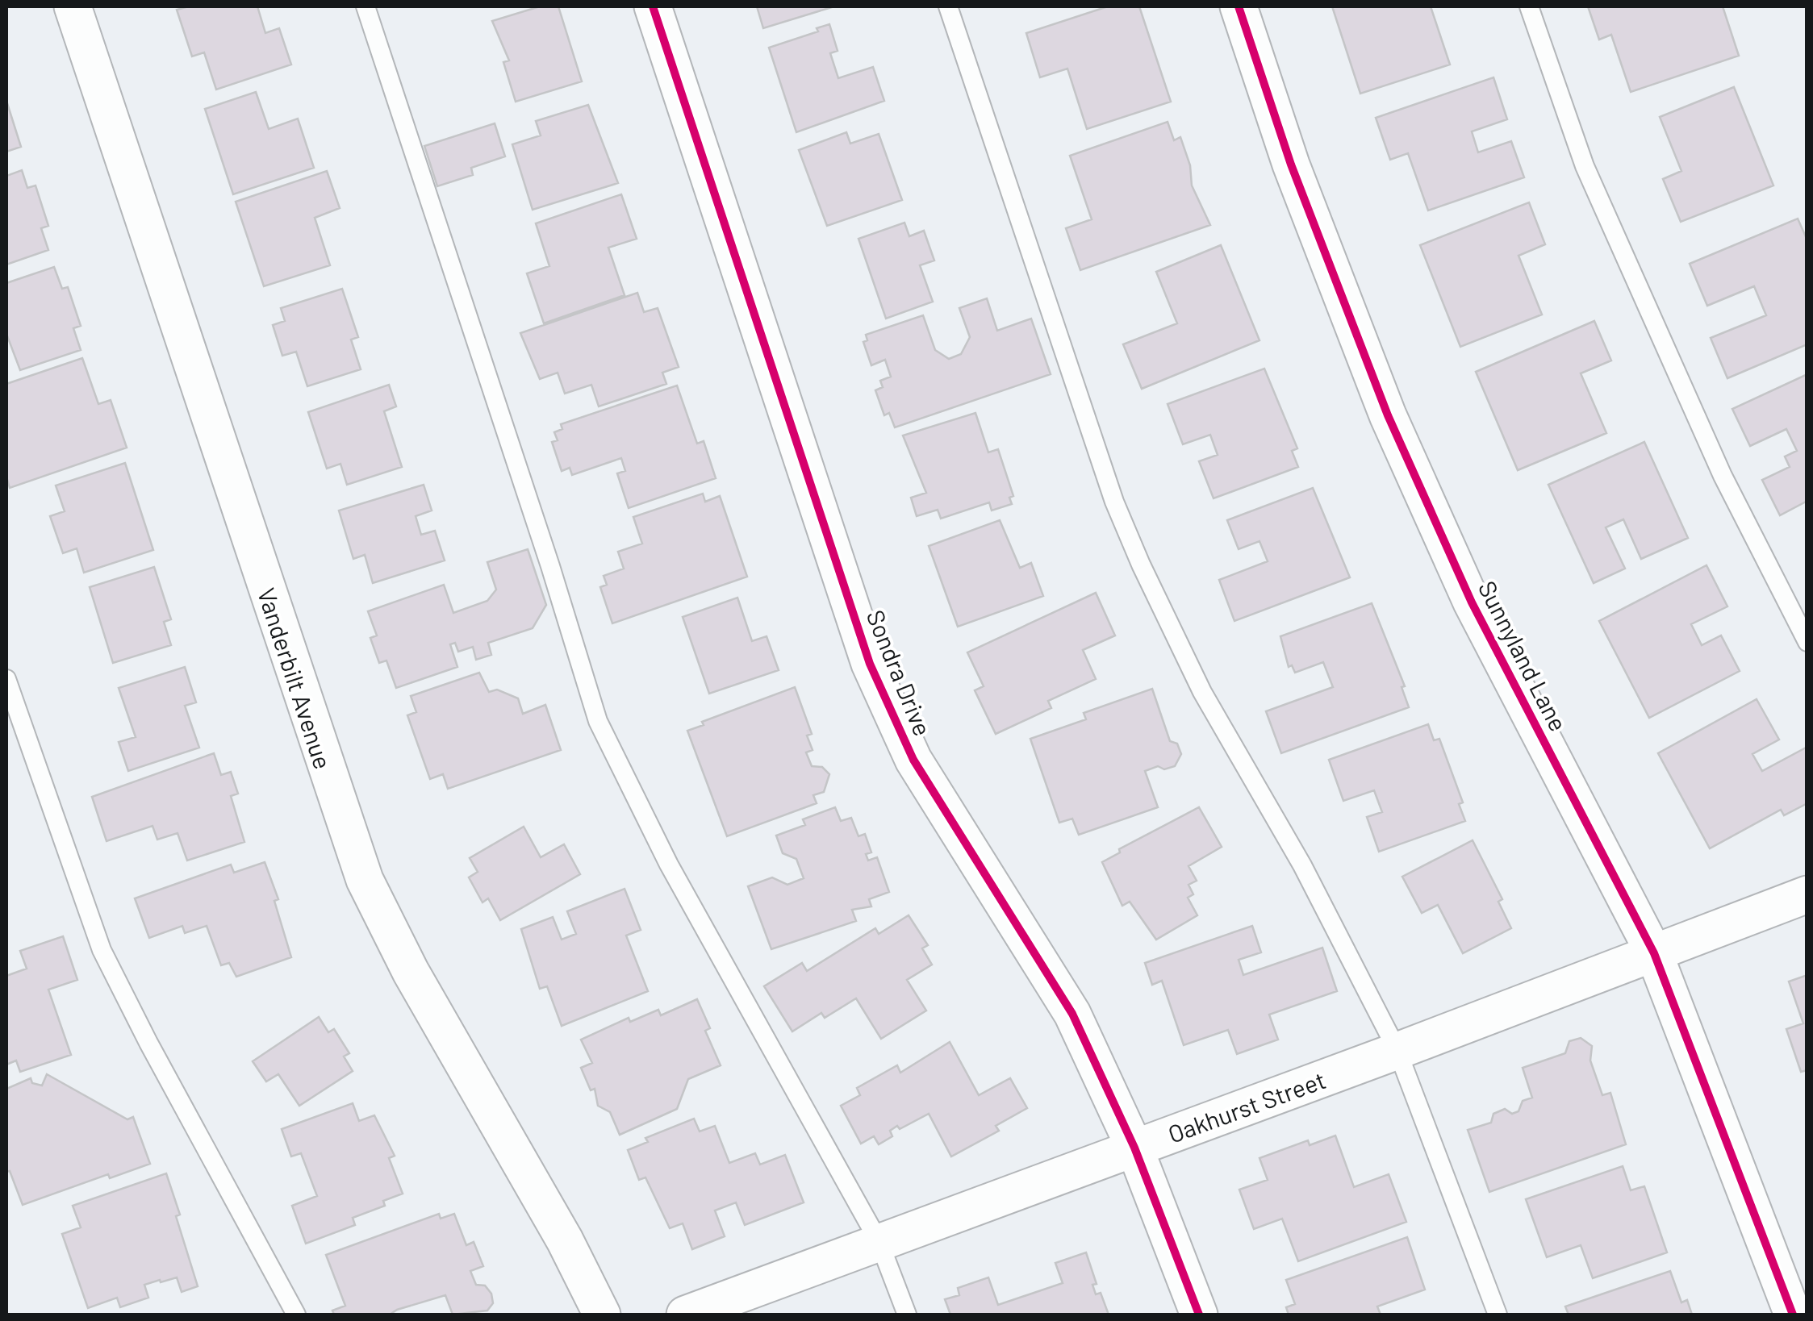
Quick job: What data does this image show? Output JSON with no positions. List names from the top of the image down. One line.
{"streets":{"street":["Sunnyland Lane","Sondra Drive","Vanderbilt Avenue","Oakhurst Street"]},"crossings":[["Sunnyland Lane","Oakhurst Street"],["Sondra Drive","Oakhurst Street"]]}
